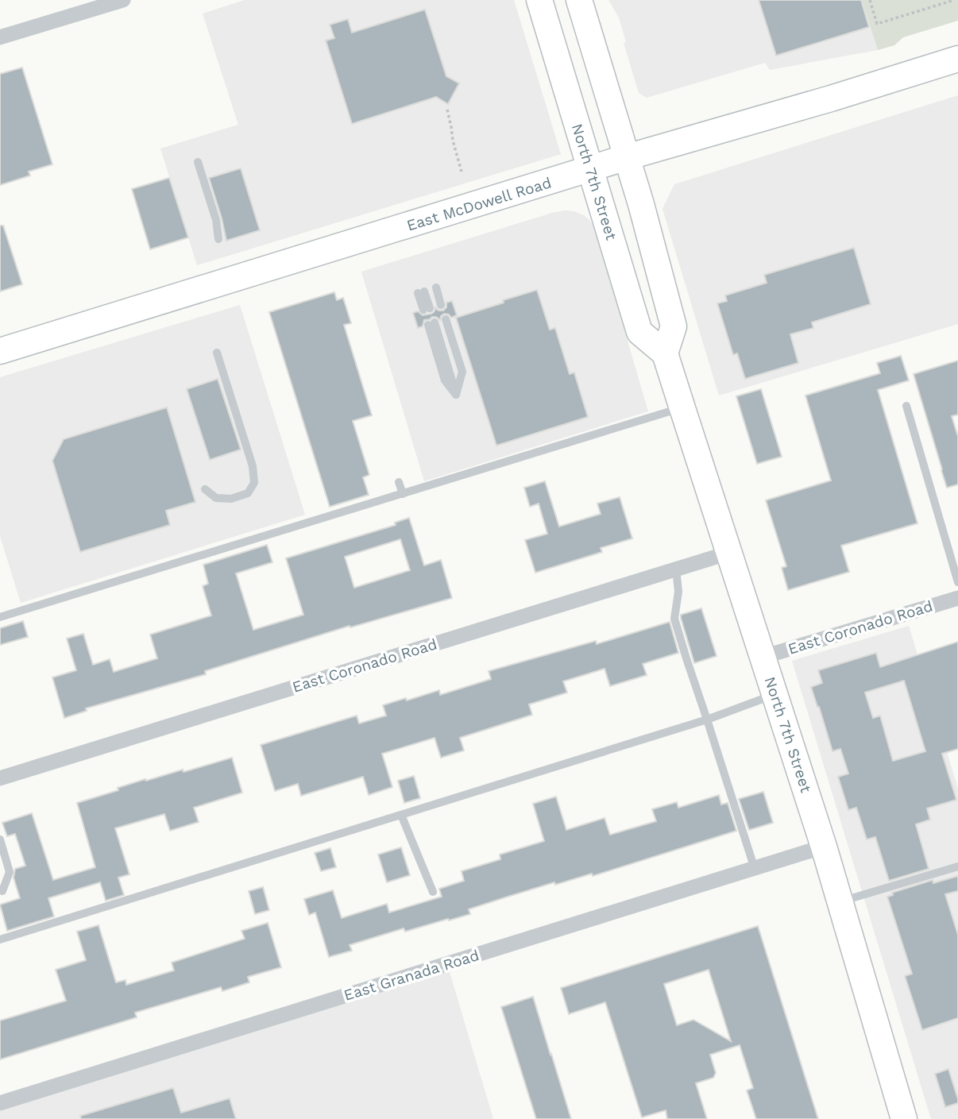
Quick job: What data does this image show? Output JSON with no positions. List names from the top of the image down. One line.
{"streets":{"main road":["North 7th Street","East McDowell Road"],"street":["East Coronado Road","East Granada Road"]},"crossings":[["North 7th Street","East McDowell Road"],["North 7th Street","East Coronado Road"],["North 7th Street","East Granada Road"]]}
